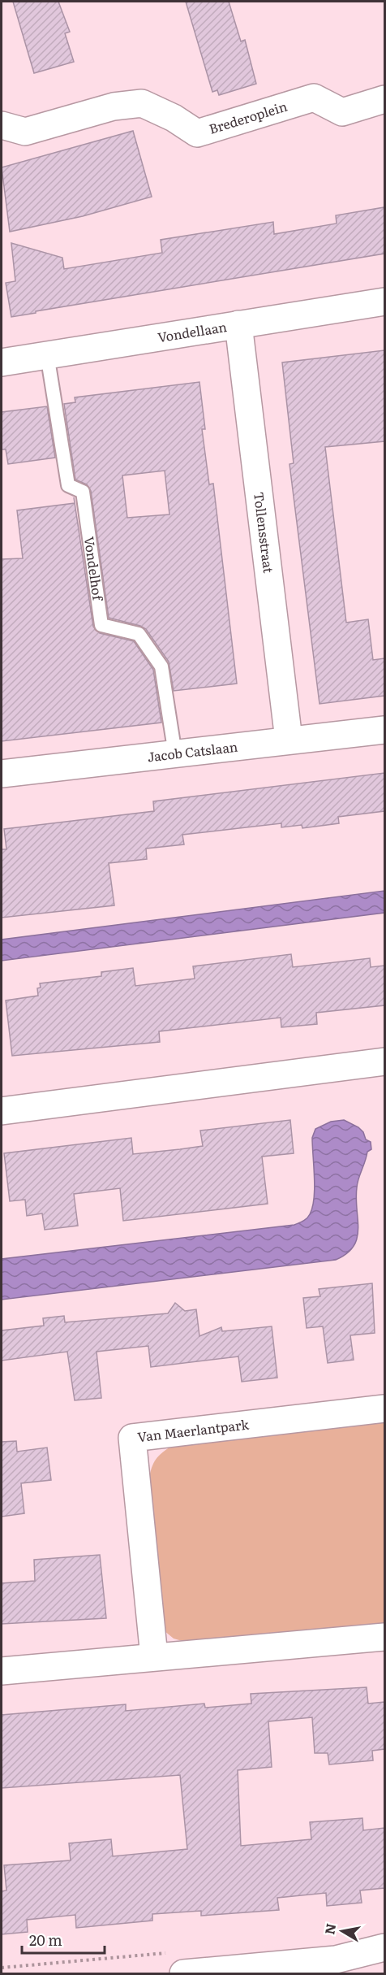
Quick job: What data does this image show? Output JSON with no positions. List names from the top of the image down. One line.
{"streets":{"street":["Brederoplein","Vondellaan","Tollensstraat","Jacob Catslaan","Van Maerlantpark"],"lane":["Vondelhof"]},"crossings":[["Vondellaan","Tollensstraat"],["Vondellaan","Vondelhof"],["Tollensstraat","Jacob Catslaan"],["Vondelhof","Jacob Catslaan"]],"scale_bar":"20 m","north":"left"}
